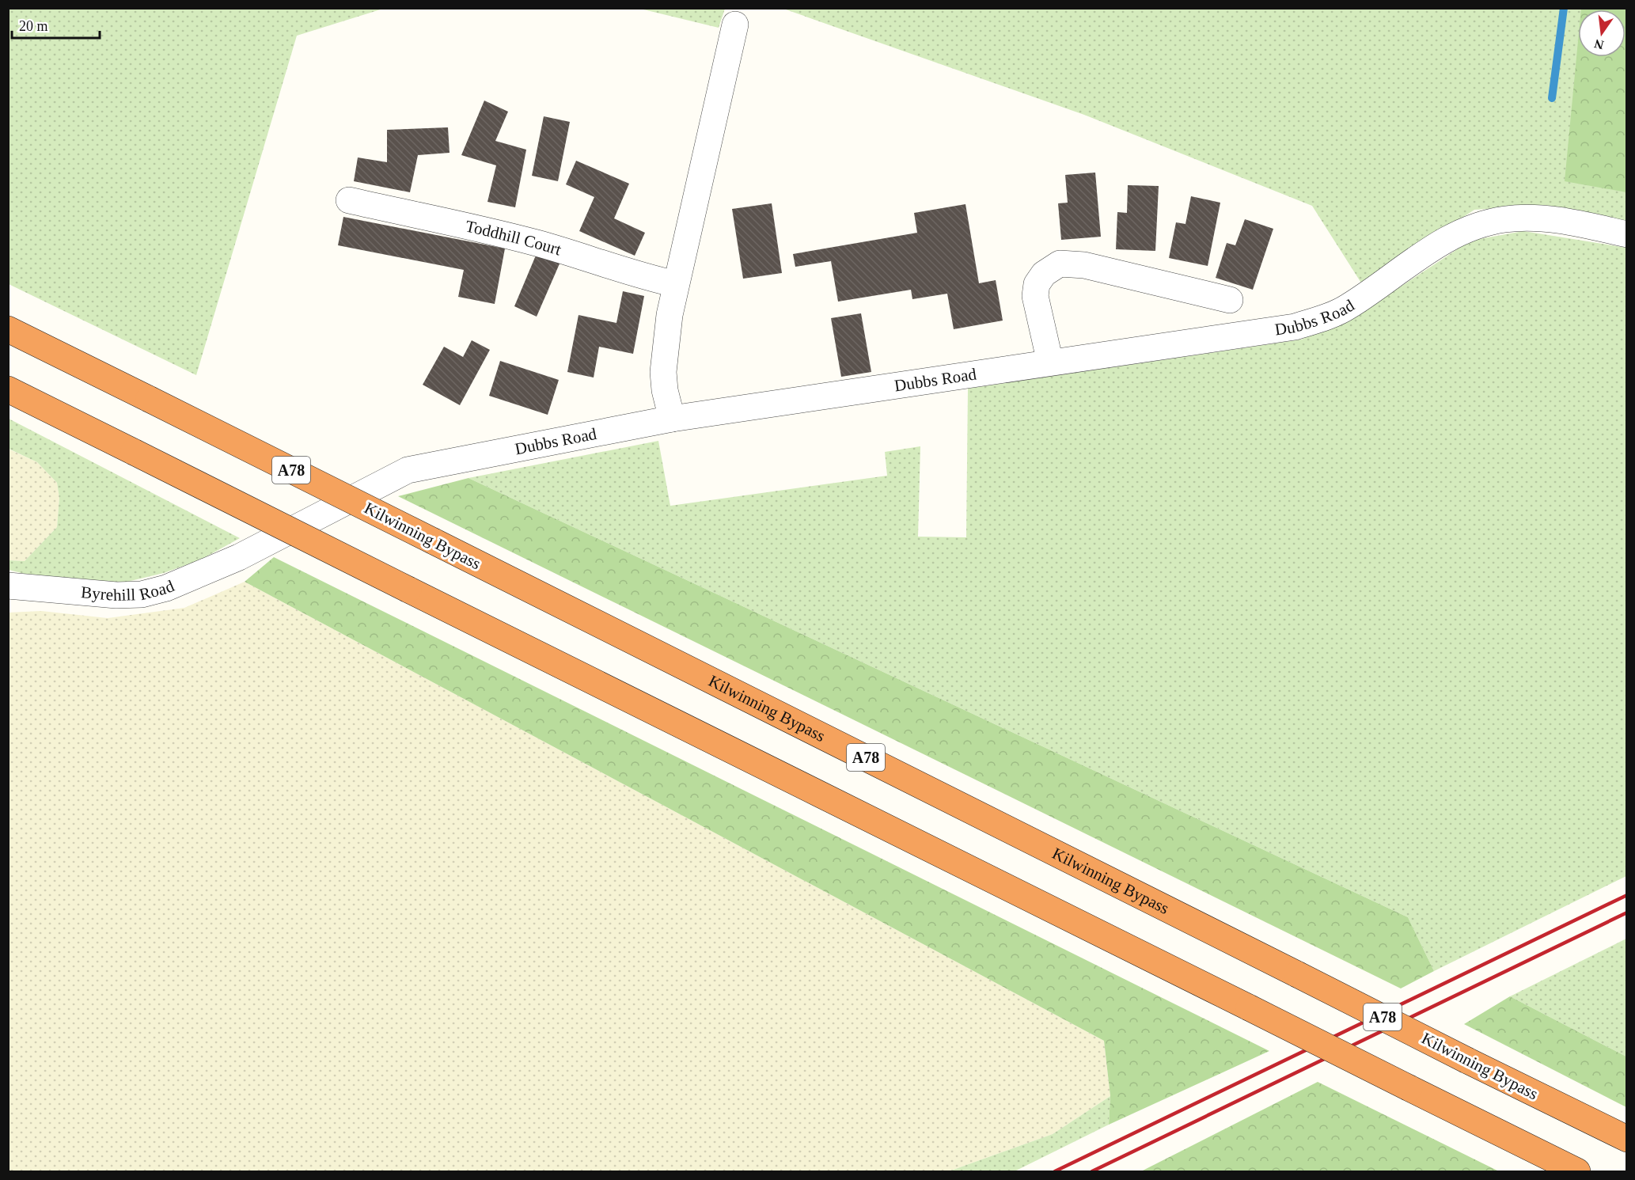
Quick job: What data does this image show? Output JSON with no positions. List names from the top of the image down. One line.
{"streets":{"highway":["A78","Kilwinning Bypass"],"street":["Toddhill Court","Dubbs Road","Byrehill Road"]},"crossings":[["Dubbs Road","Byrehill Road"]],"scale_bar":"20 m","north":"bottom"}
